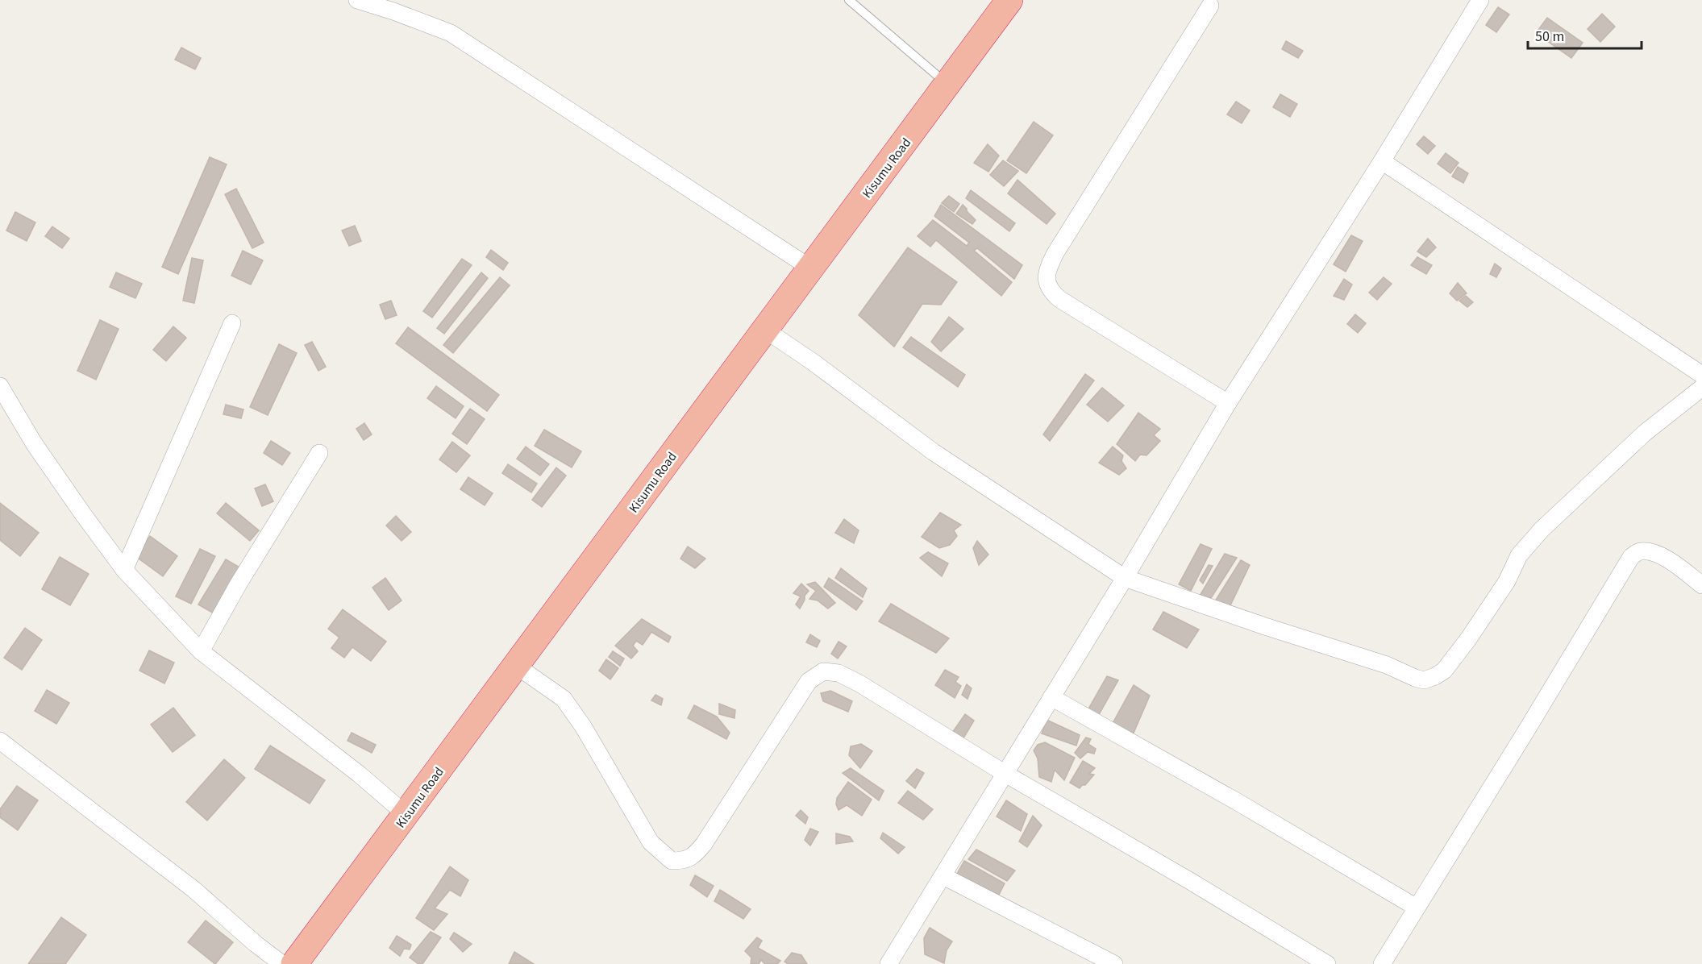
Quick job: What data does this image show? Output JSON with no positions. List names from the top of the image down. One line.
{"streets":{"highway":["Kisumu Road"]},"scale_bar":"50 m"}
